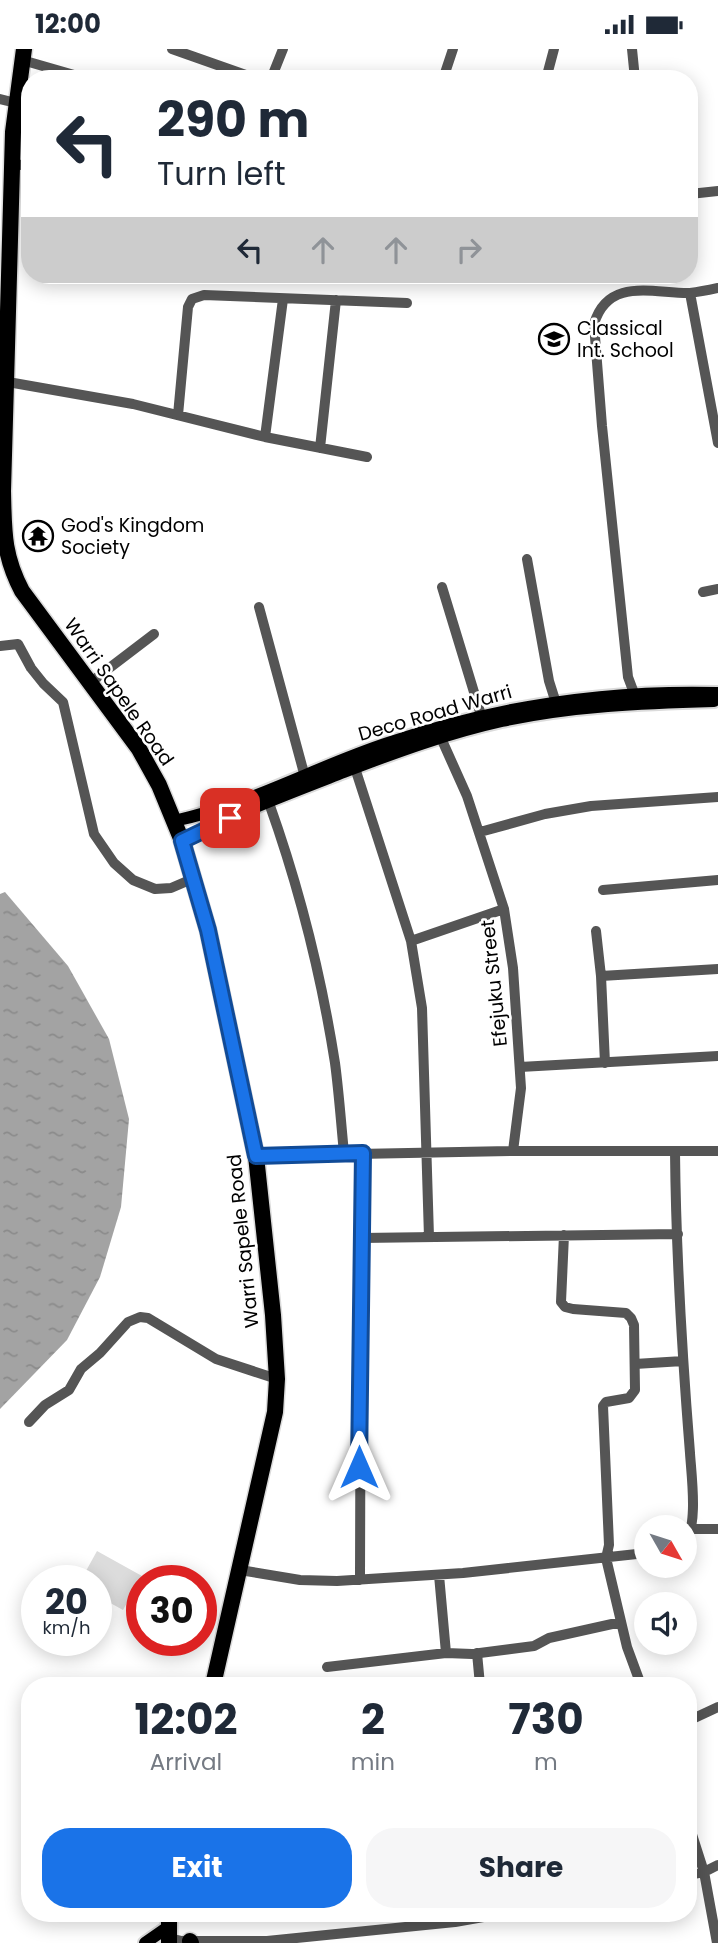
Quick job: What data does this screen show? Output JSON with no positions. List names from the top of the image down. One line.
{"streets":{"highway":["Warri Sapele Road"],"main road":["Deco Road Warri"],"street":["Efejuku Street"]},"crossings":[["Warri Sapele Road","Deco Road Warri"],["Deco Road Warri","Efejuku Street"]],"places":{"school or university":["Classical Int. School"],"temple":["God's Kingdom Society"]},"north":"bottom right","page":{"status":"12:00","turn":["290 m","Turn left"],"speed":"20 km/h","limit":"30","eta":["12:02","Arrival","2","min","730","m"],"buttons":["Exit","Share"]}}
